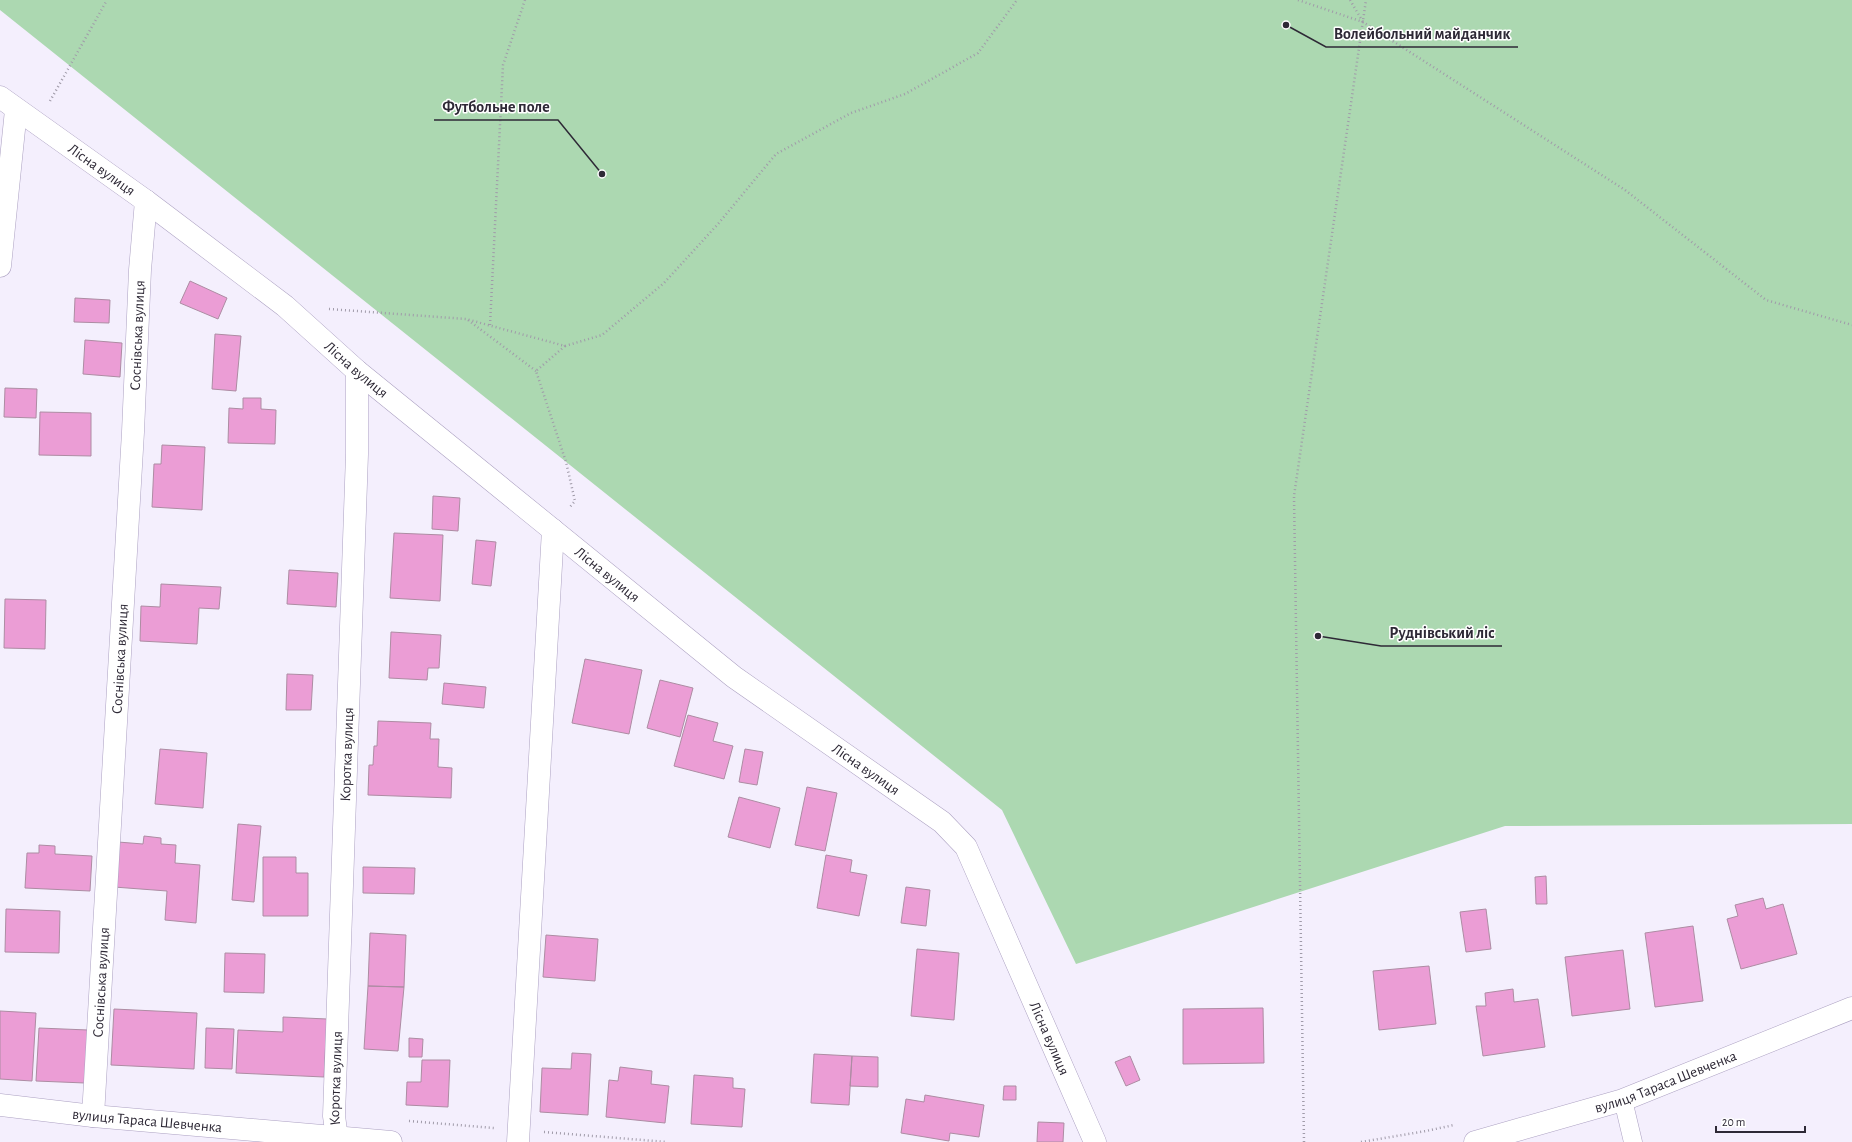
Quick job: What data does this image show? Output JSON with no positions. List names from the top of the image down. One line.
{"streets":{"street":["Лісна вулиця","Соснівська вулиця","Коротка вулиця","вулиця Тараса Шевченка"]},"crossings":[["Лісна вулиця","Соснівська вулиця"],["Лісна вулиця","Коротка вулиця"],["Соснівська вулиця","вулиця Тараса Шевченка"],["Коротка вулиця","вулиця Тараса Шевченка"]],"places":["Волейбольний майданчик","Футбольне поле","Руднівський ліс"],"scale_bar":"20 m"}
